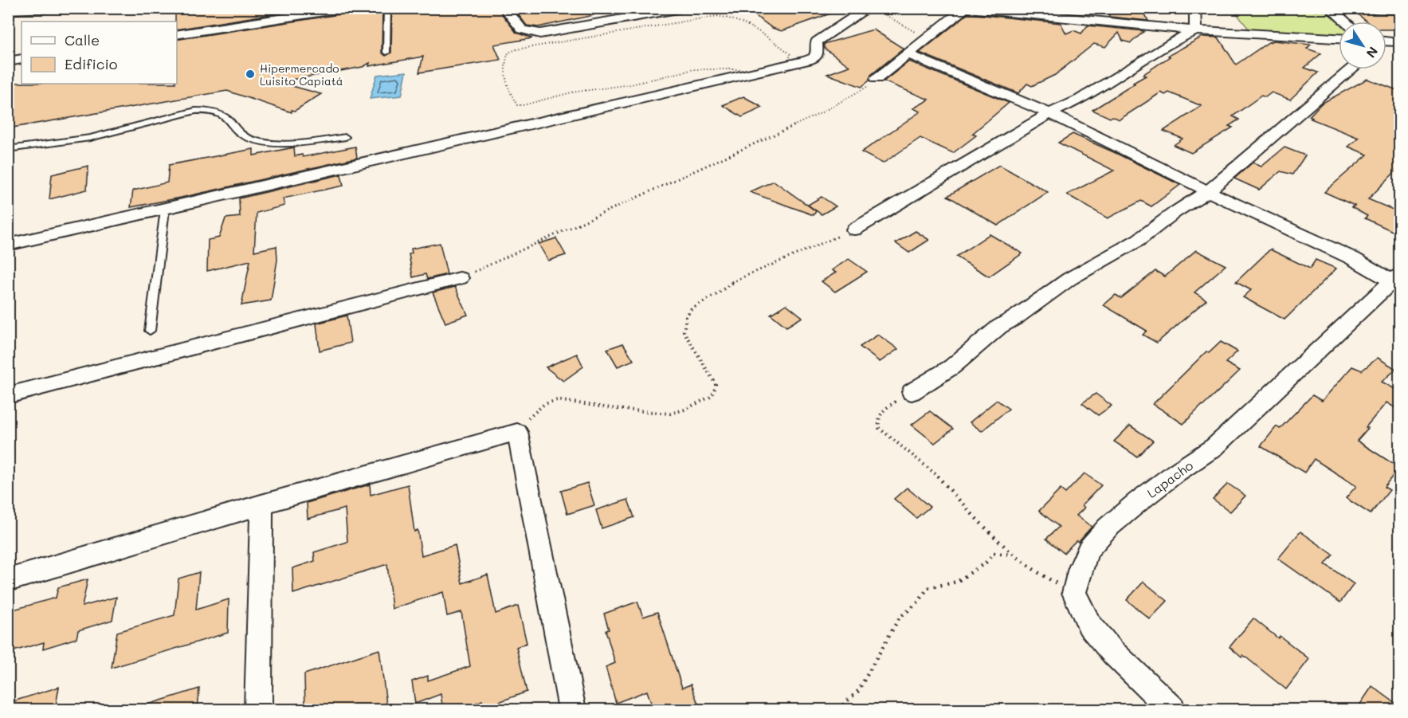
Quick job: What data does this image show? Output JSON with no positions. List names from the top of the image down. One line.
{"streets":{"street":["Lapacho"]},"places":["Hipermercado Luisito Capiatá"],"legend":["Calle","Edificio"],"north":"bottom right"}
